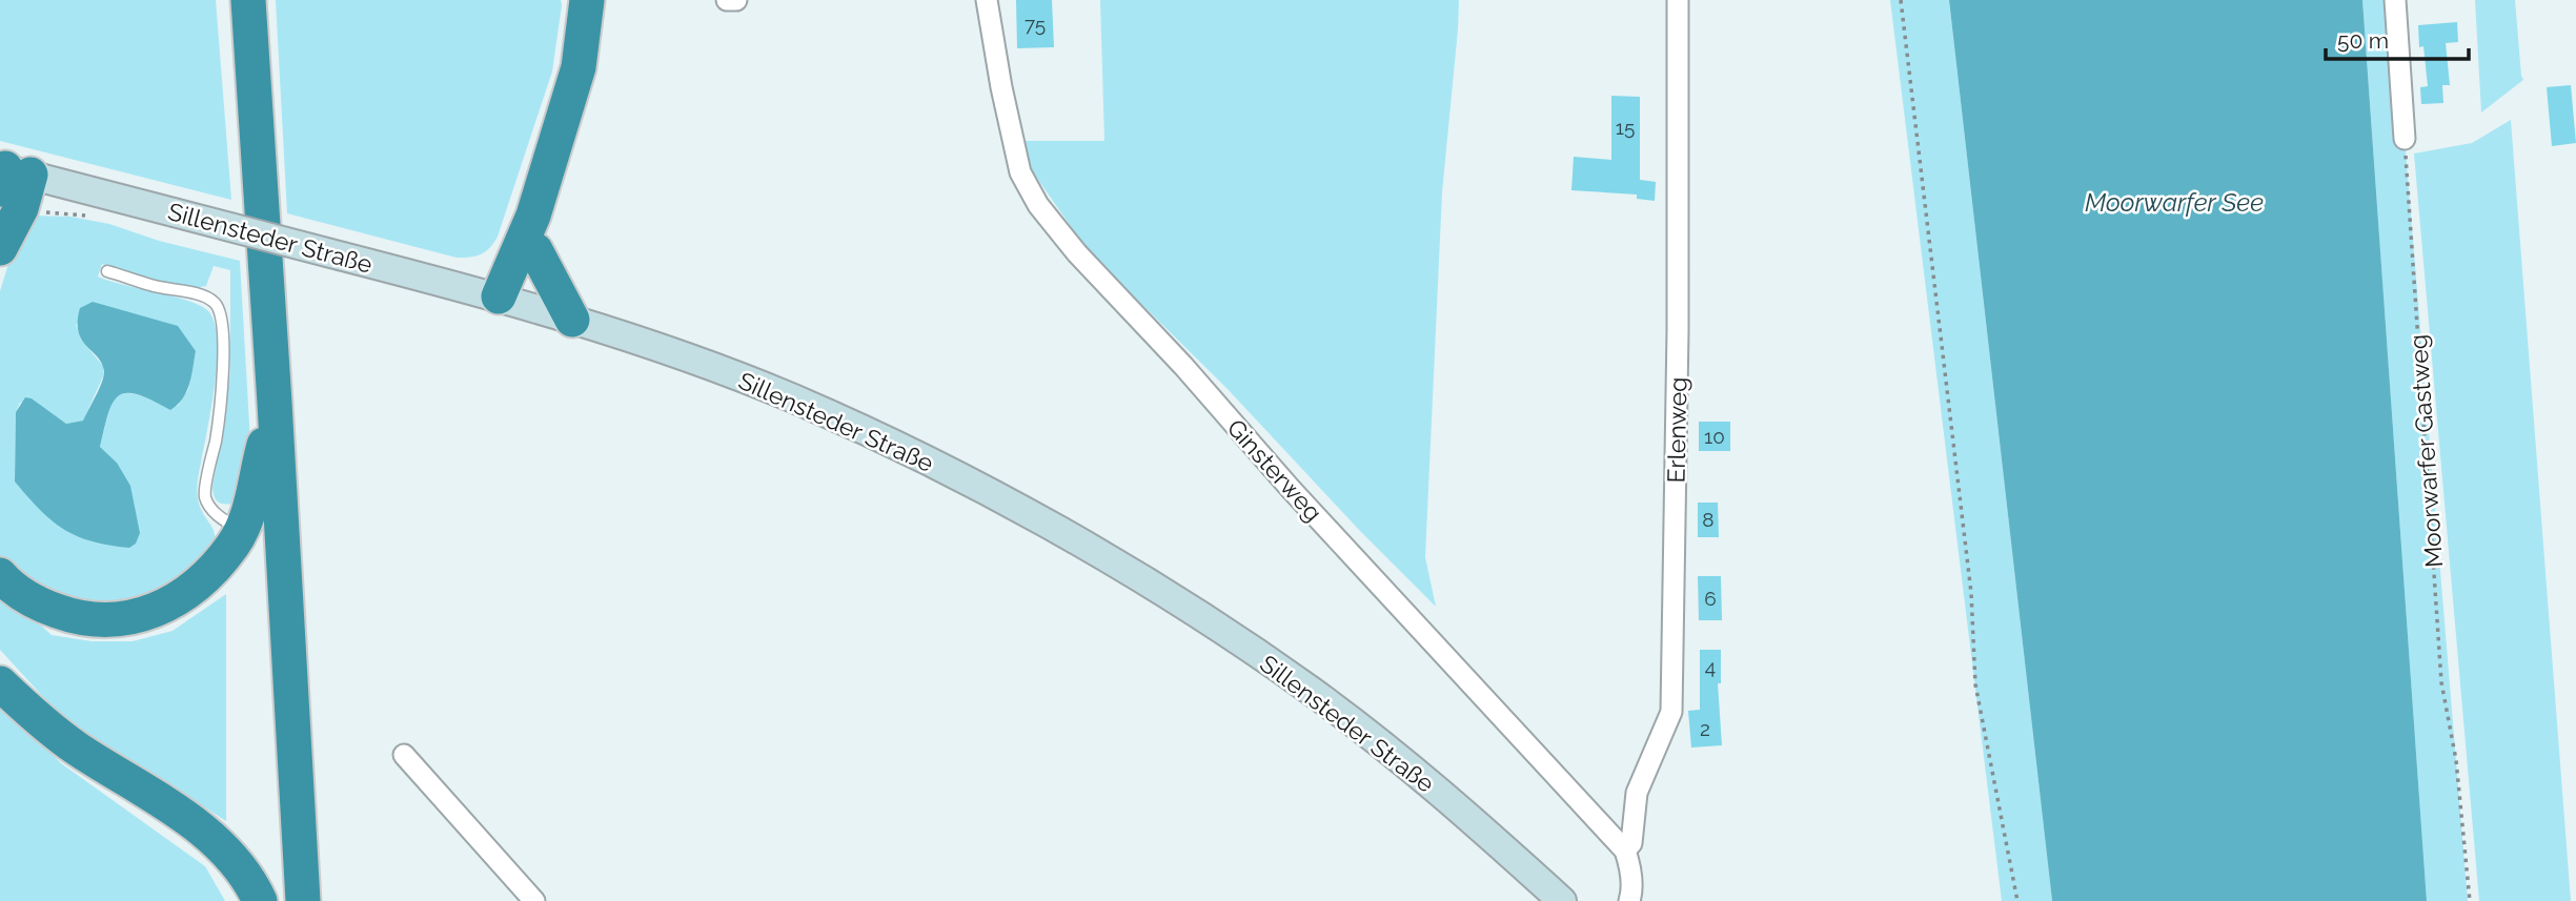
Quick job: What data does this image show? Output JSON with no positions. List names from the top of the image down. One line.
{"streets":{"street":["Sillensteder Straße","Erlenweg","Ginsterweg"],"path":["Moorwarfer Gastweg"]},"crossings":[["Erlenweg","Ginsterweg"]],"water":["Moorwarfer See"],"house_numbers":["75","15","10","8","6","4","2"],"scale_bar":"50 m"}
